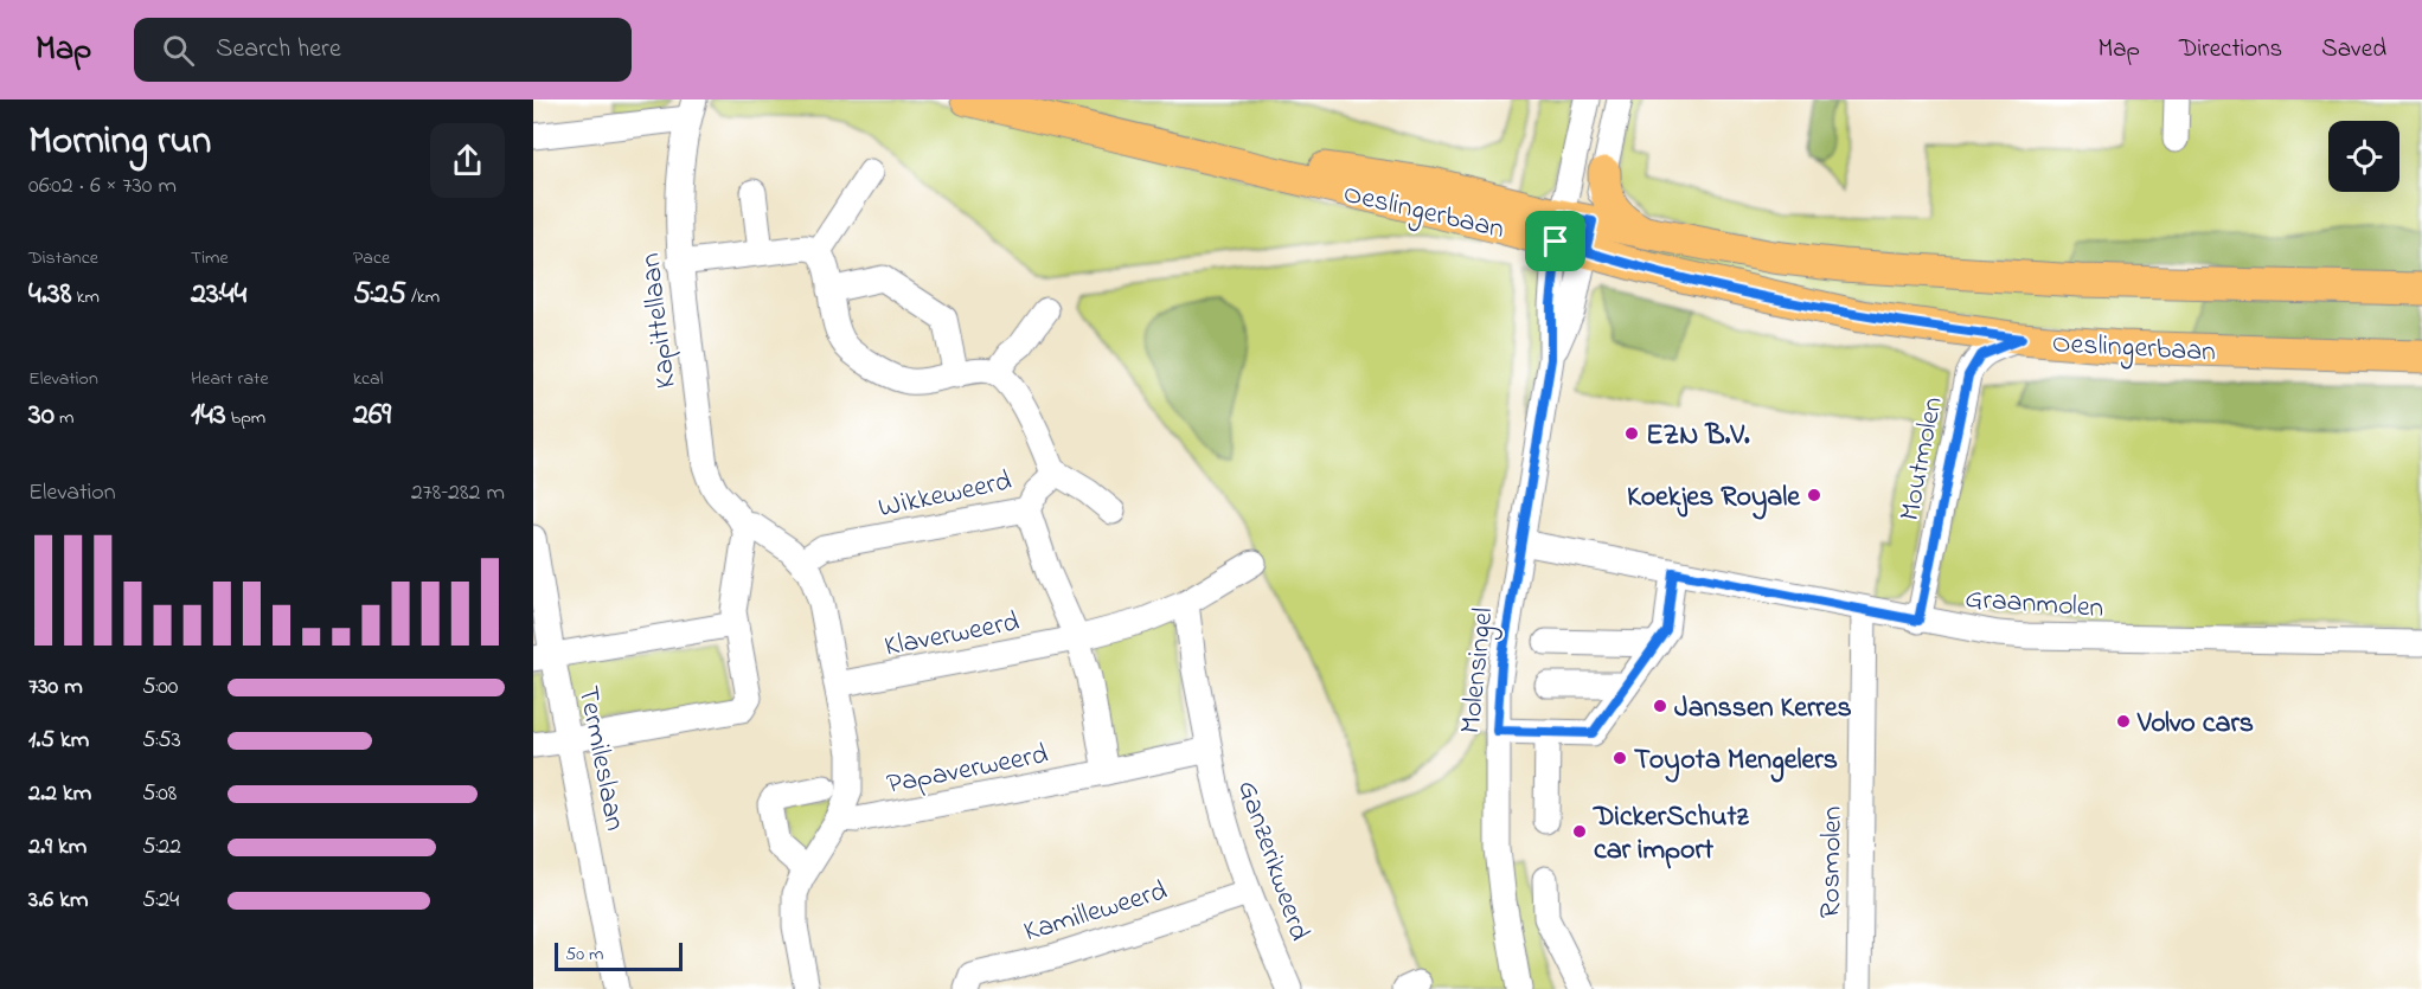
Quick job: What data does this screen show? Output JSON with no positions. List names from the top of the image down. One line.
{"streets":{"main road":["Oeslingerbaan"],"street":["Kapittellaan","Moutmolen","Wikkeweerd","Graanmolen","Klaverweerd","Molensingel","Termileslaan","Papaverweerd","Ganzerikweerd","Rosmolen","Kamilleweerd"]},"crossings":[["Oeslingerbaan","Moutmolen"],["Oeslingerbaan","Molensingel"],["Kapittellaan","Wikkeweerd"],["Kapittellaan","Klaverweerd"],["Kapittellaan","Papaverweerd"],["Moutmolen","Graanmolen"],["Graanmolen","Molensingel"],["Graanmolen","Rosmolen"],["Klaverweerd","Ganzerikweerd"],["Papaverweerd","Ganzerikweerd"],["Ganzerikweerd","Kamilleweerd"]],"places":["EZN B.V.","Koekjes Royale","Janssen Kerres","Volvo cars","Toyota Mengelers","DickerSchutz car import"],"scale_bar":"50 m","page":{"header":"Map","search":"Search here","nav":["Map","Directions","Saved"],"heading":["Morning run","06:02 · 6 × 730 m"],"stats":[["Distance","4.38 km"],["Time","23:44"],["Pace","5:25 /km"],["Elevation","30 m"],["Heart rate","143 bpm"],["kcal","269"]],"chart":["Elevation","278–282 m"],"list":[{"name":"730 m","note":"5:00"},{"name":"1.5 km","note":"5:53"},{"name":"2.2 km","note":"5:08"},{"name":"2.9 km","note":"5:22"},{"name":"3.6 km","note":"5:24"}],"scale":"50 m"}}
